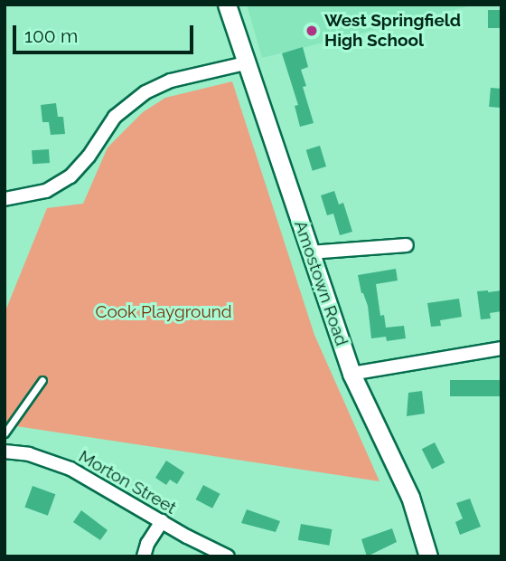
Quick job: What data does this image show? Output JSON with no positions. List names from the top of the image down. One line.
{"streets":{"street":["Amostown Road","Morton Street"]},"parks":["Cook Playground"],"places":["West Springfield High School"],"scale_bar":"100 m"}
